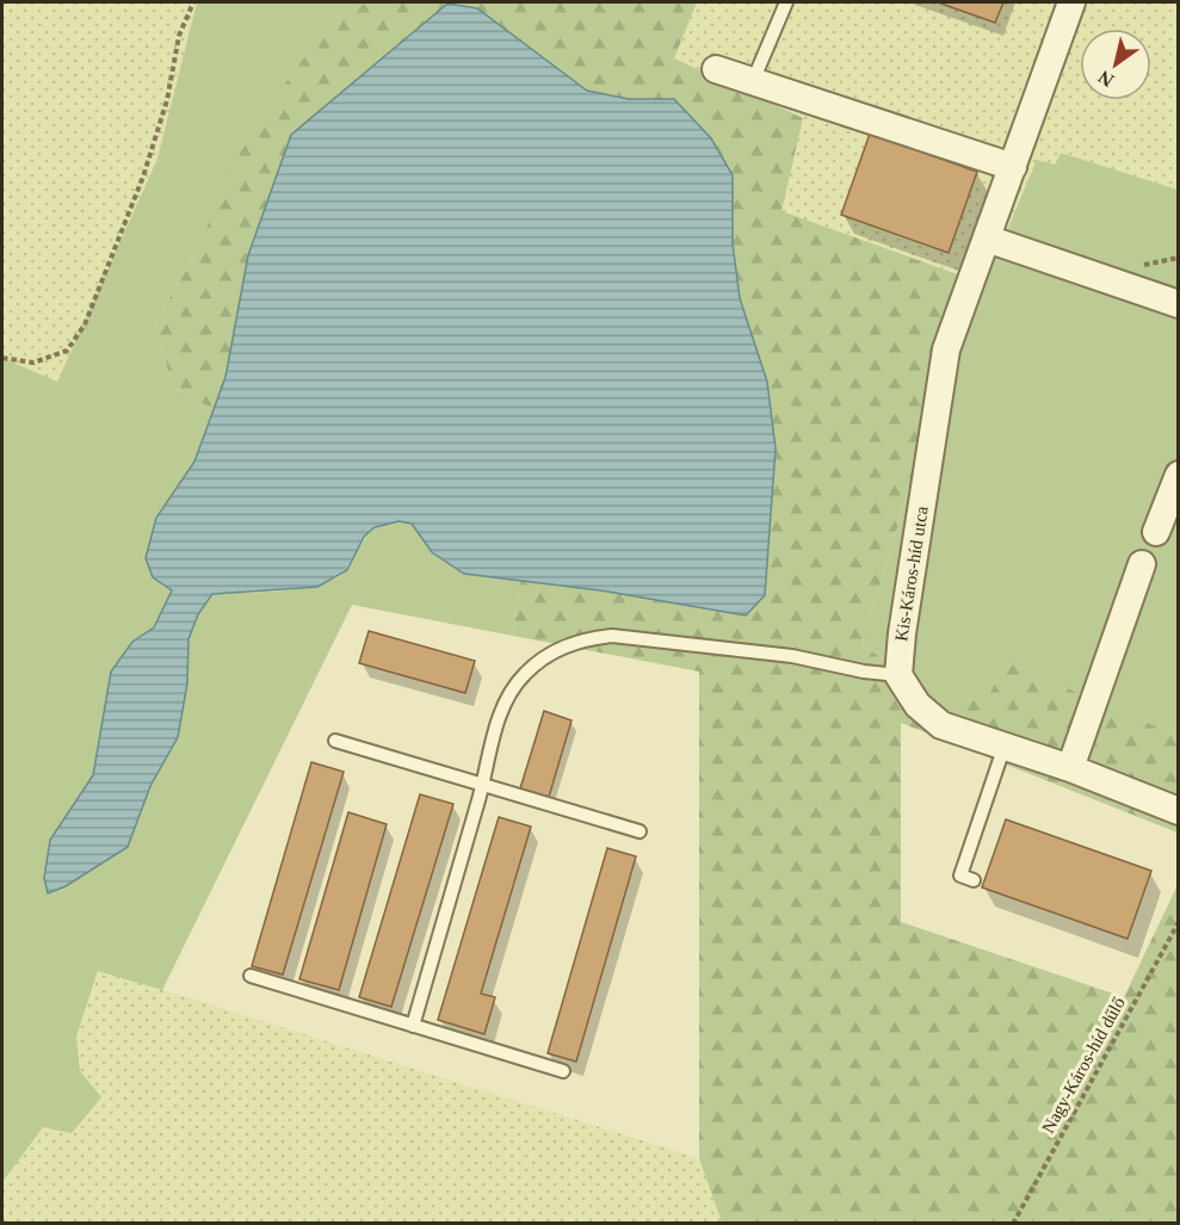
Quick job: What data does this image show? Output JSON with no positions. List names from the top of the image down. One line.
{"streets":{"street":["Kis-Káros-híd utca"],"path":["Nagy-Káros-híd dűlő"]},"north":"bottom left"}
